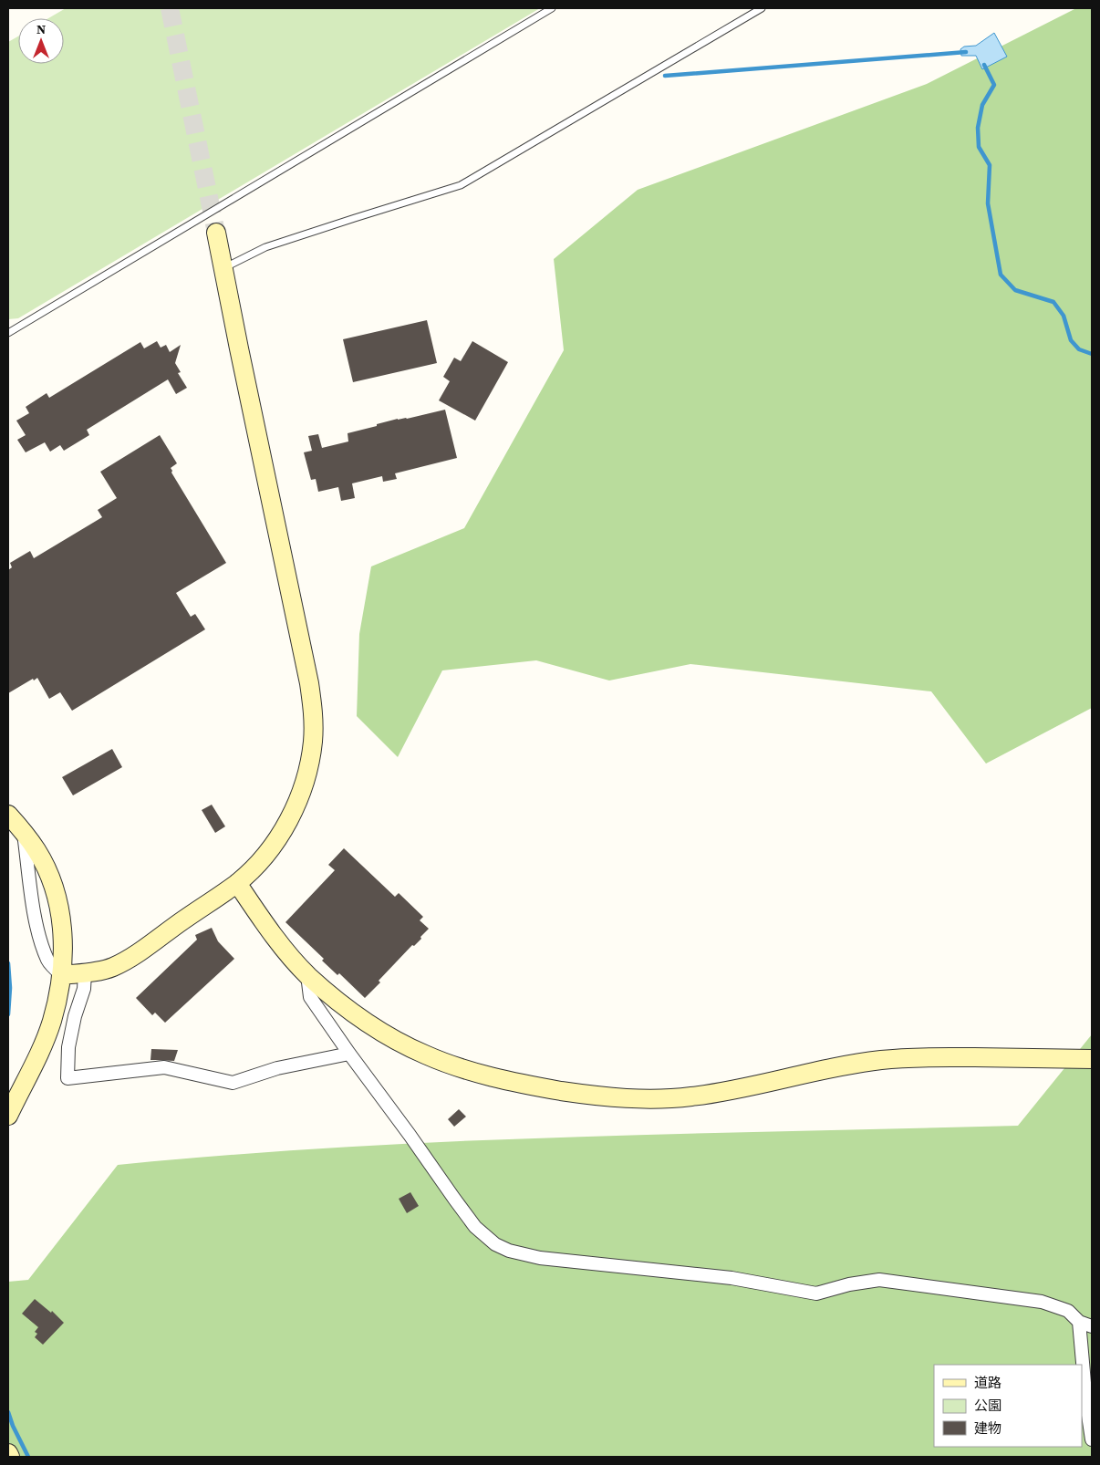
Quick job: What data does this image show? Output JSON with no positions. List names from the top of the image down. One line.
{"legend":["道路","公園","建物"],"north":"top"}
